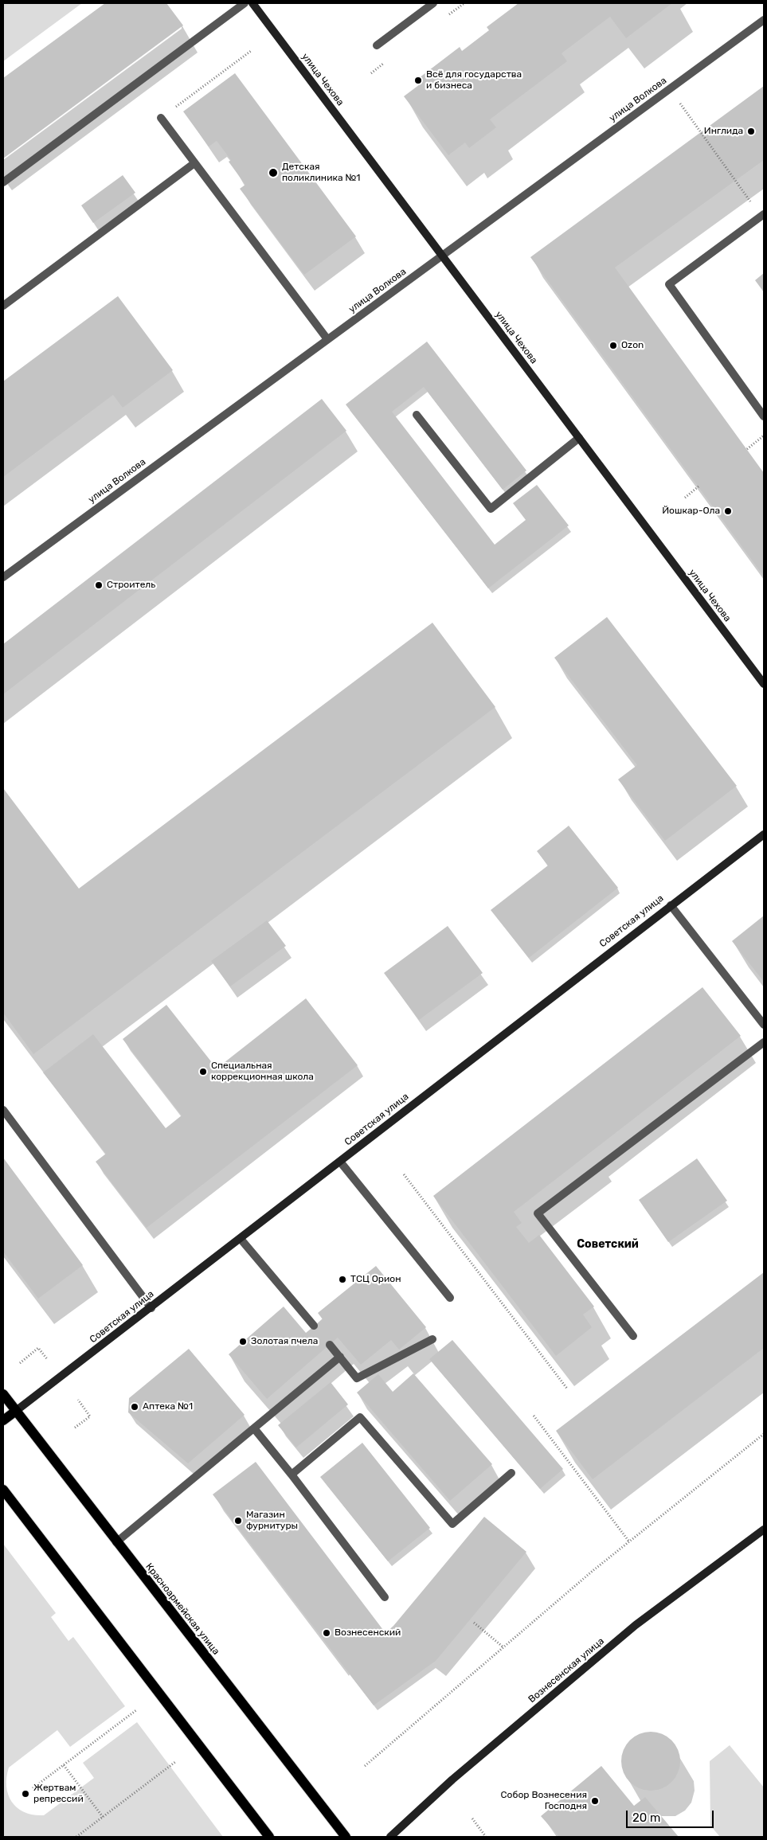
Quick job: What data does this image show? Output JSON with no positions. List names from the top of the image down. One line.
{"streets":{"main road":["Советская улица","Красноармейская улица"],"street":["улица Чехова","улица Волкова","Вознесенская улица"]},"crossings":[["улица Чехова","улица Волкова"],["Советская улица","Красноармейская улица"]],"districts":["Советский"],"places":["Всё для государства и бизнеса","Инглида","Детская поликлиника №1","Ozon","Йошкар-Ола","Строитель","Специальная коррекционная школа","ТСЦ Орион","Золотая пчела","Аптека №1","Магазин фурнитуры","Вознесенский","Жертвам репрессий","Собор Вознесения Господня"],"scale_bar":"20 m"}
